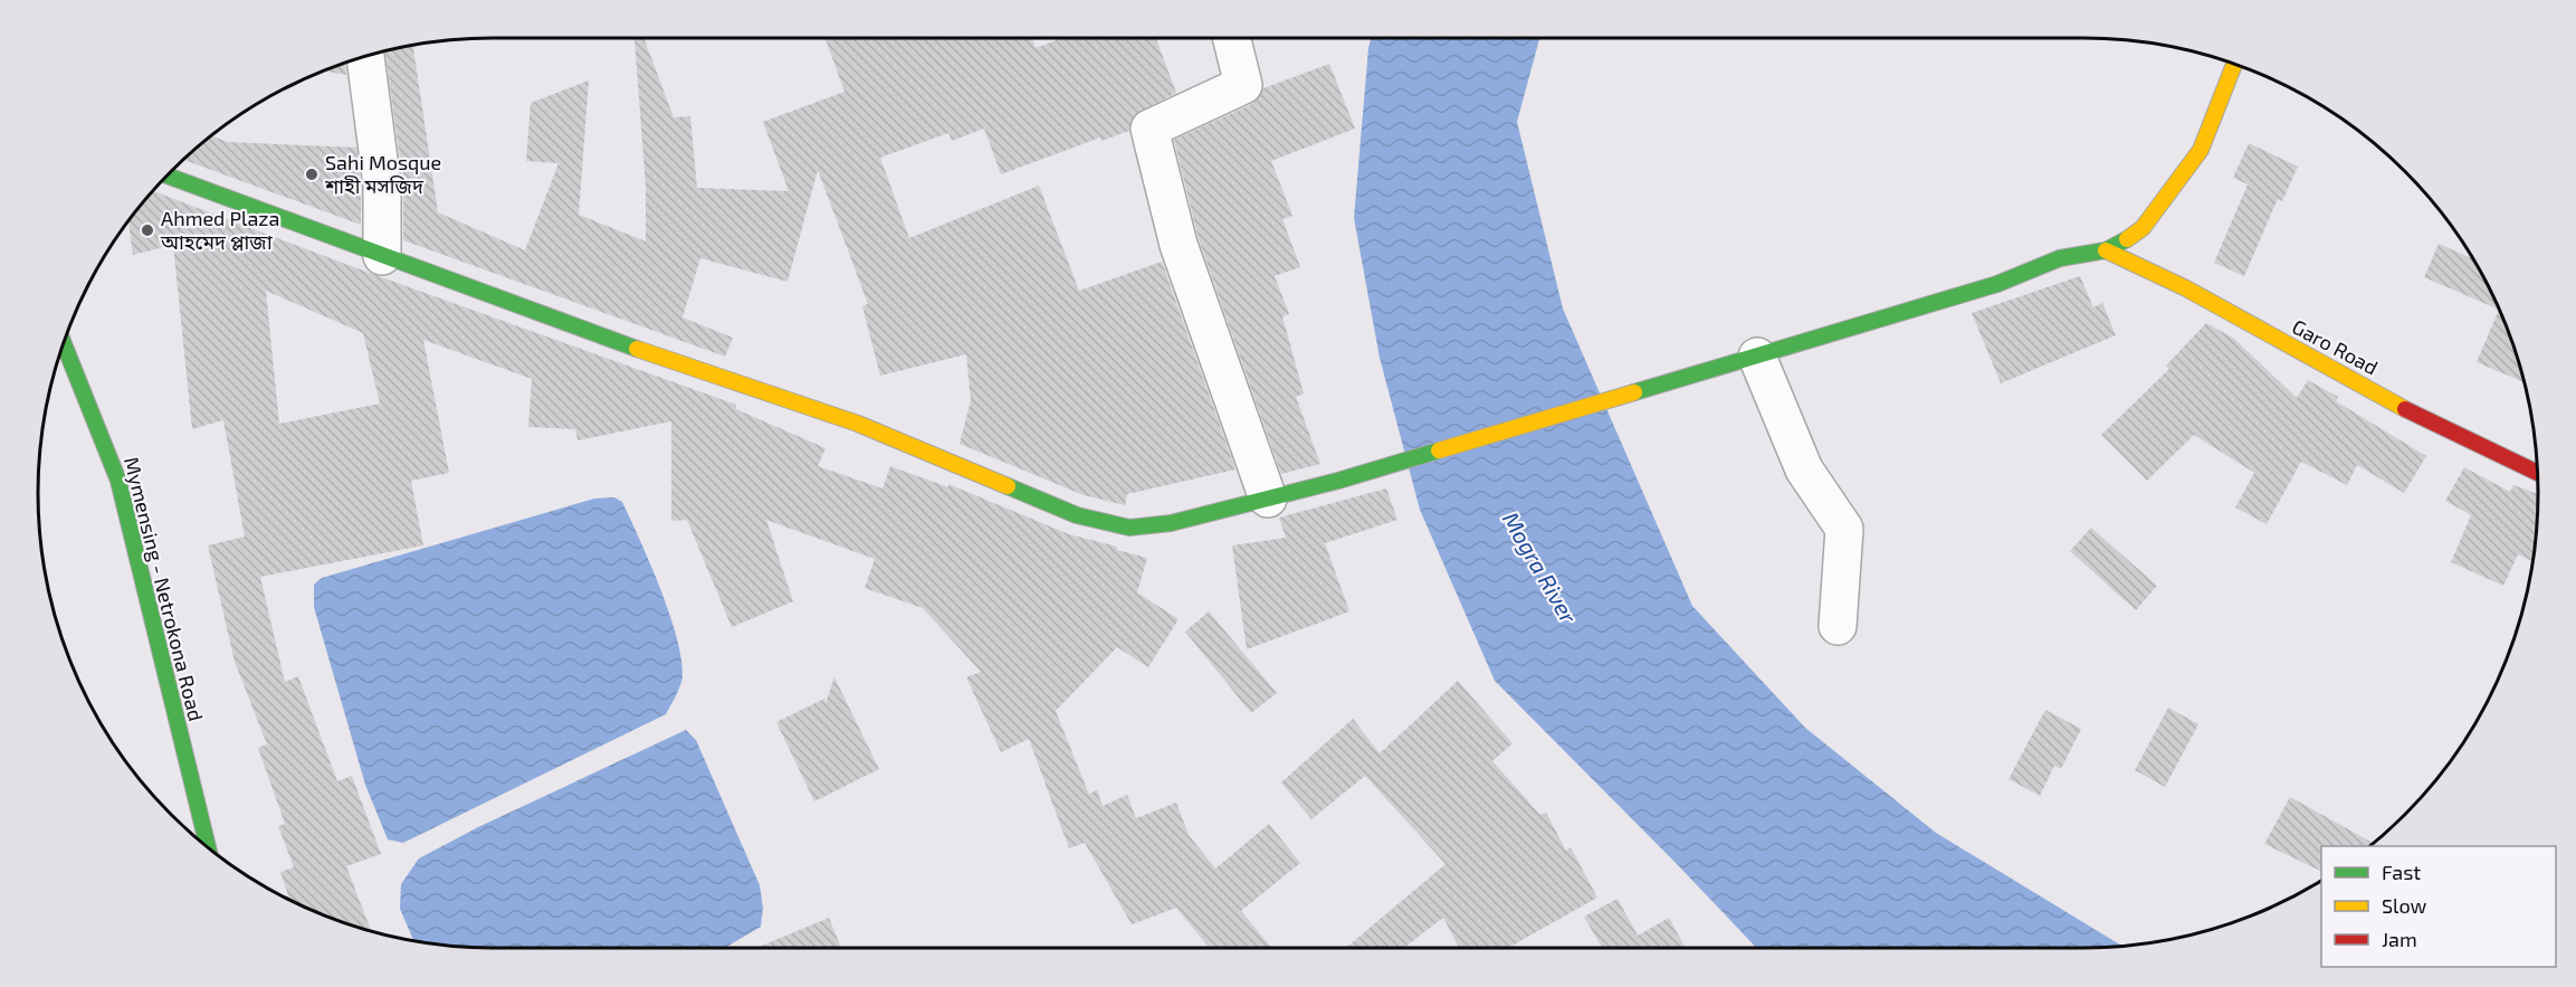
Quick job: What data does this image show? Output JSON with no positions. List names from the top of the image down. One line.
{"streets":{"street":["Garo Road","Mymensing - Netrokona Road"]},"water":["Mogra River"],"places":["Sahi Mosque শাহী মসজিদ","Ahmed Plaza আহমেদ প্লাজা"],"legend":["Fast","Slow","Jam"]}
